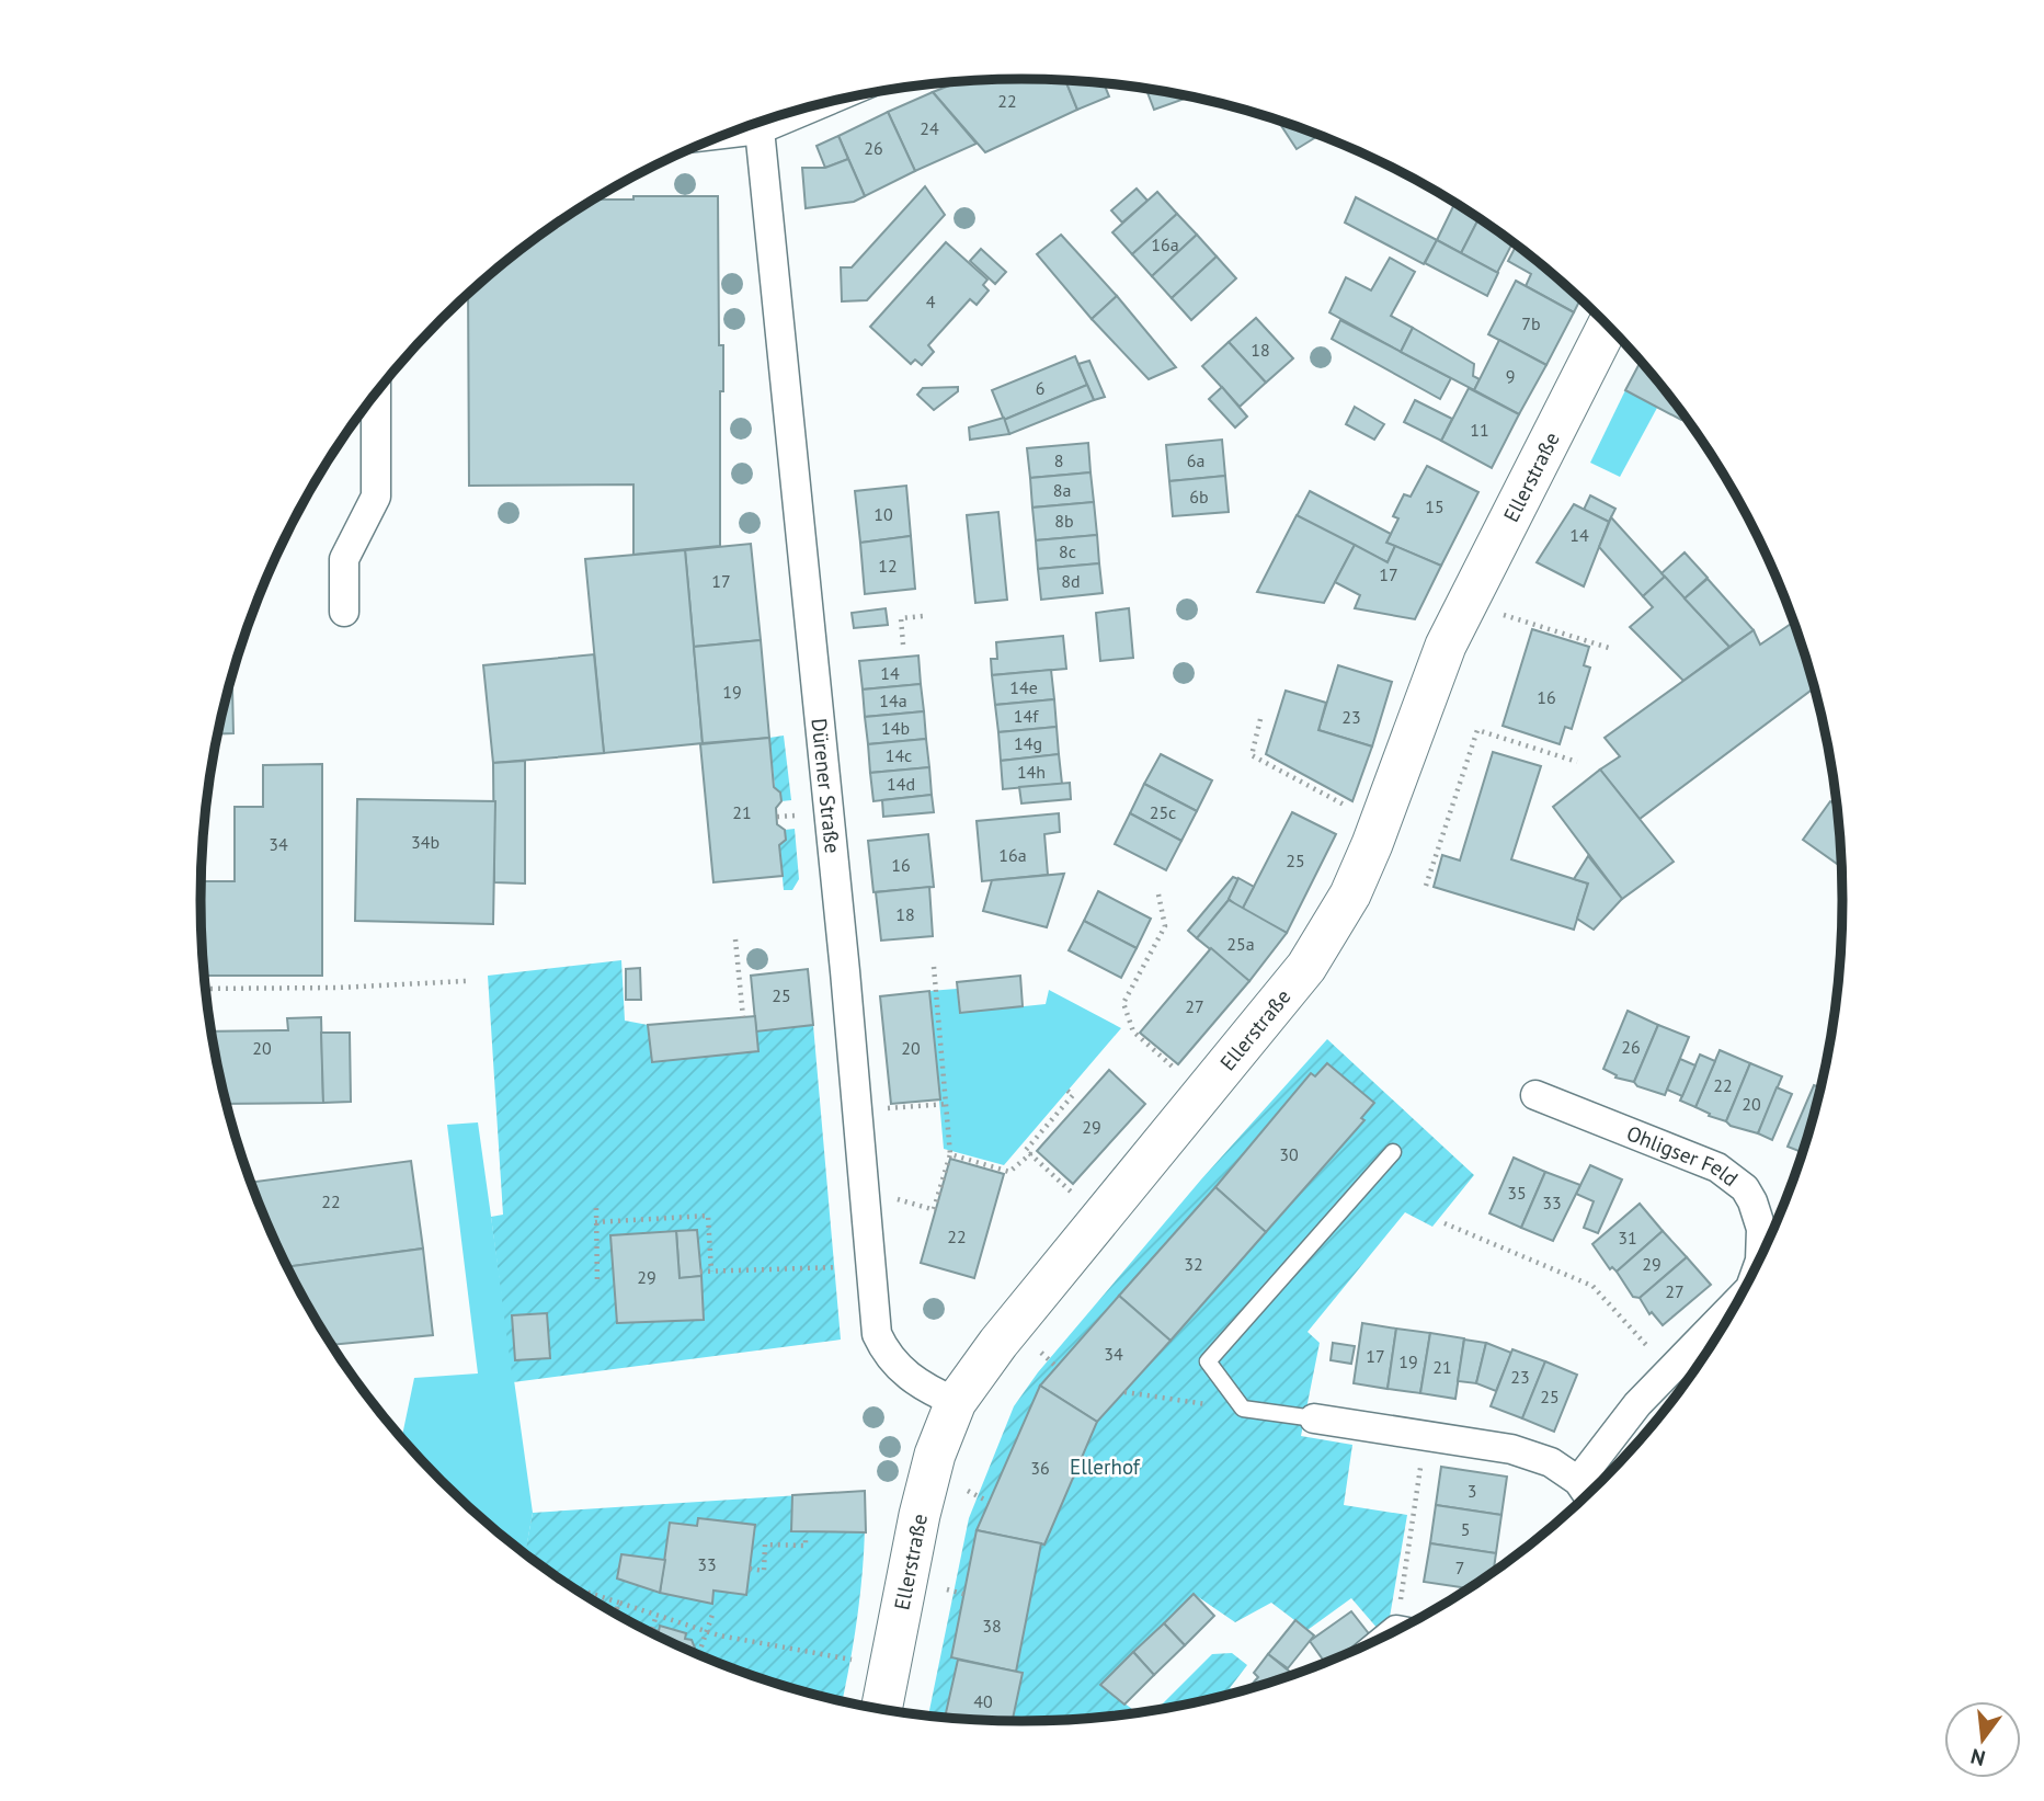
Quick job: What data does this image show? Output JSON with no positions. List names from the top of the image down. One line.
{"streets":{"main road":["Ellerstraße"],"street":["Dürener Straße","Ohligser Feld"]},"crossings":[["Ellerstraße","Dürener Straße"]],"parks":["Ellerhof"],"house_numbers":["22","24","26","16a","4","7b","18","9","6","11","8","6a","8a","6b","15","10","8b","14","8c","12","17","17","8d","14","14e","19","16","14a","14f","23","14b","14g","14c","14h","14d","21","25c","34b","34","16a","25","16","18","25a","25","27","26","20","20","22","20","29","30","35","22","33","22","31","32","29","29","27","34","17","19","21","23","25","36","3","5","33","7","38","40"],"north":"bottom"}
